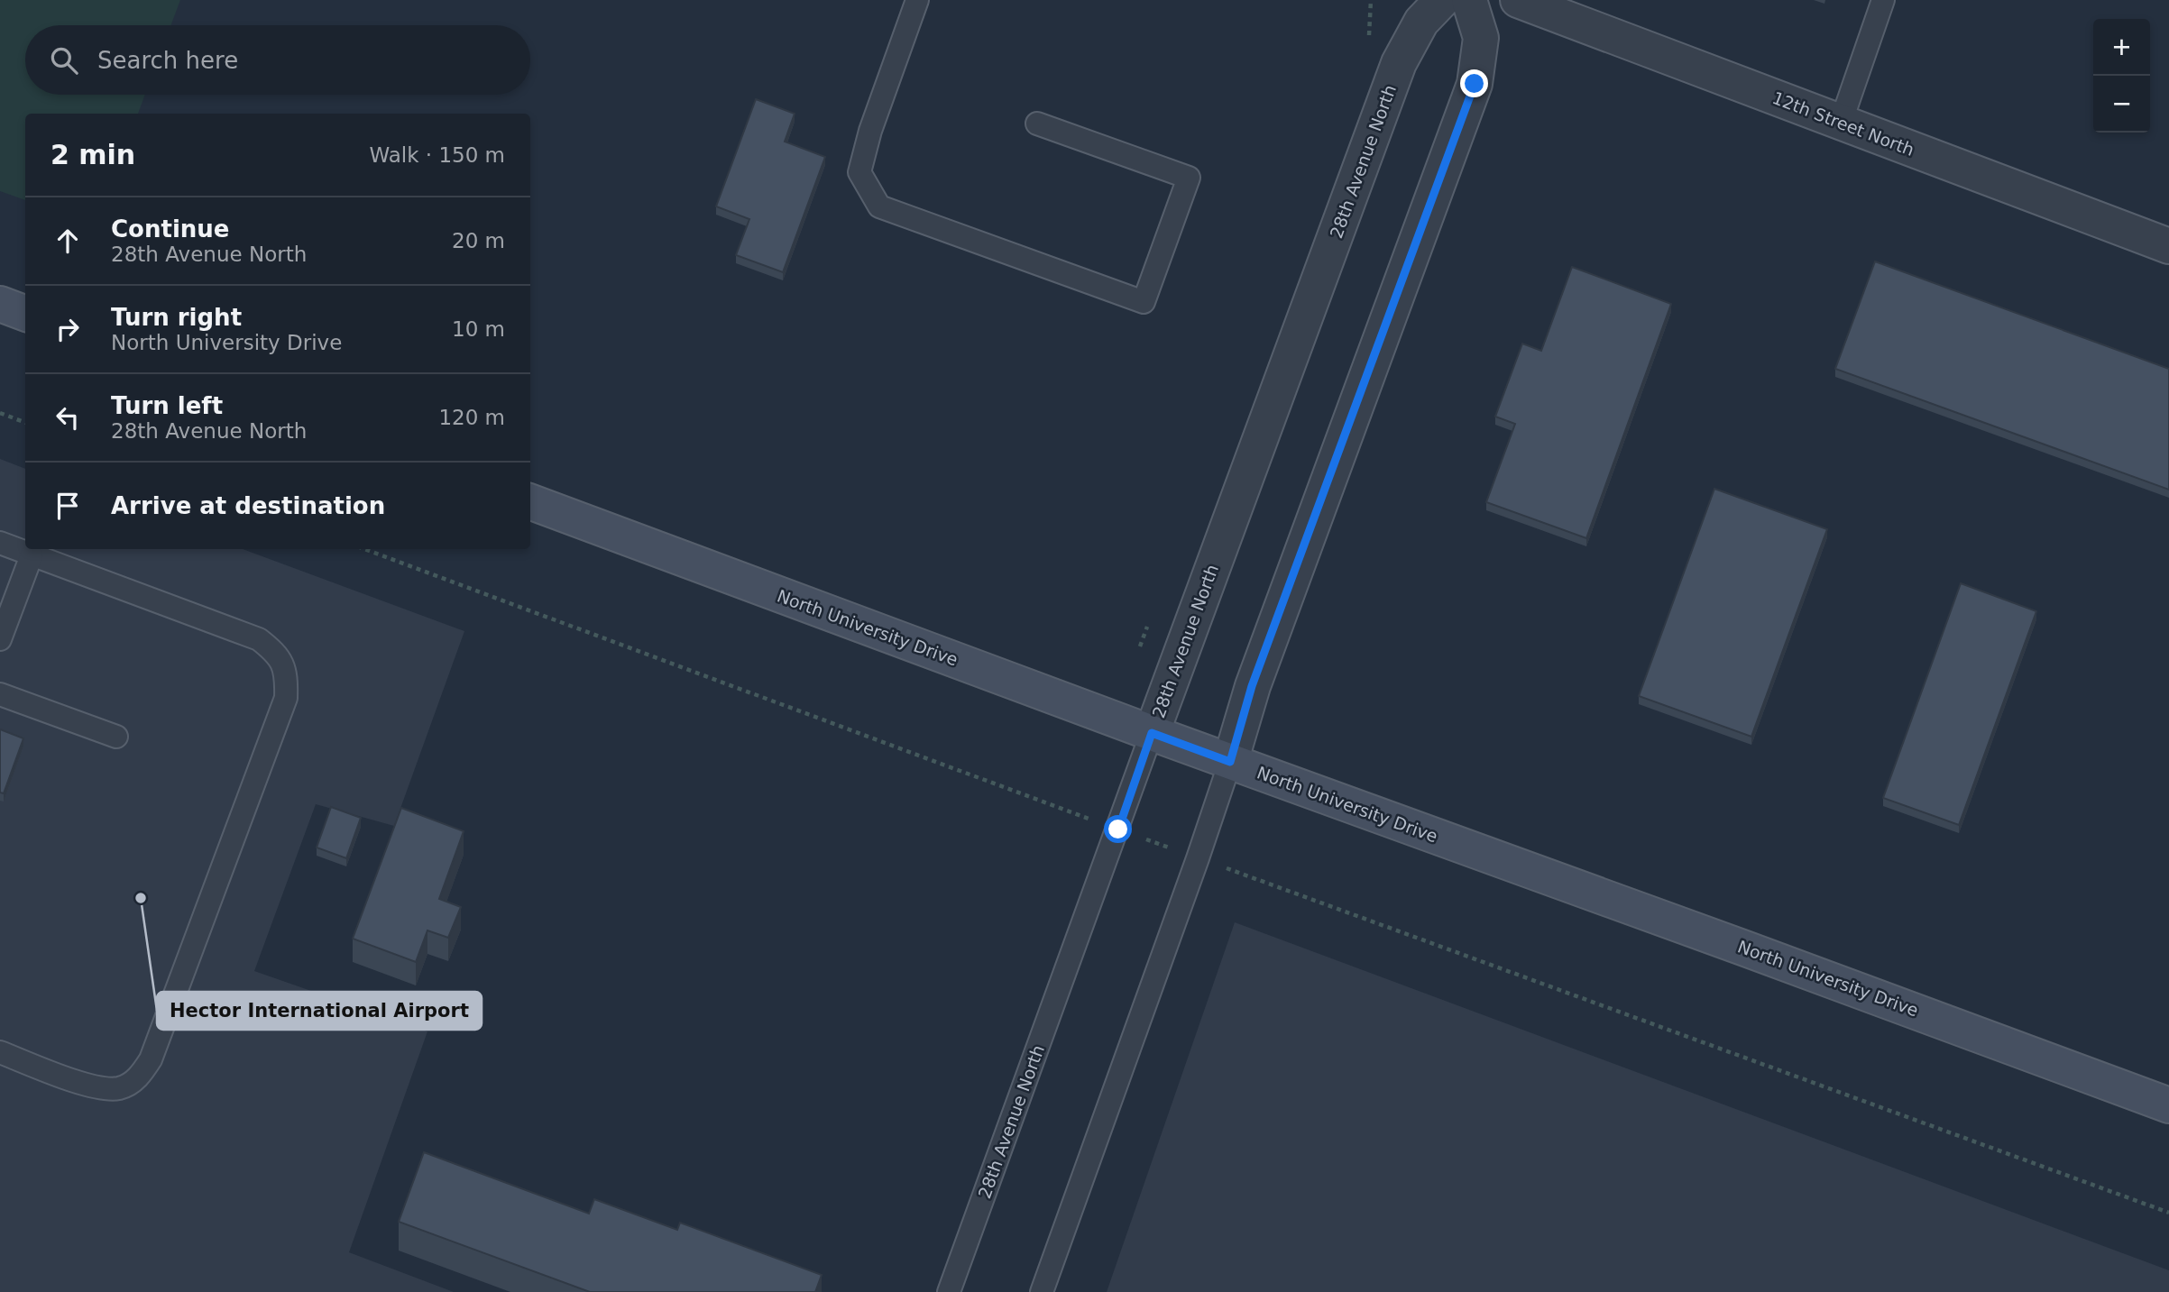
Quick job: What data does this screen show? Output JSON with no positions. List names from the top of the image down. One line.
{"streets":{"main road":["North University Drive"],"street":["12th Street North","28th Avenue North"]},"crossings":[["28th Avenue North","North University Drive"]],"places":["Hector International Airport"],"page":{"map_buttons":["+","−"],"search":"Search here","heading":["2 min","Walk · 150 m"],"list":[["Continue","28th Avenue North","20 m"],["Turn right","North University Drive","10 m"],["Turn left","28th Avenue North","120 m"],"Arrive at destination"]}}
